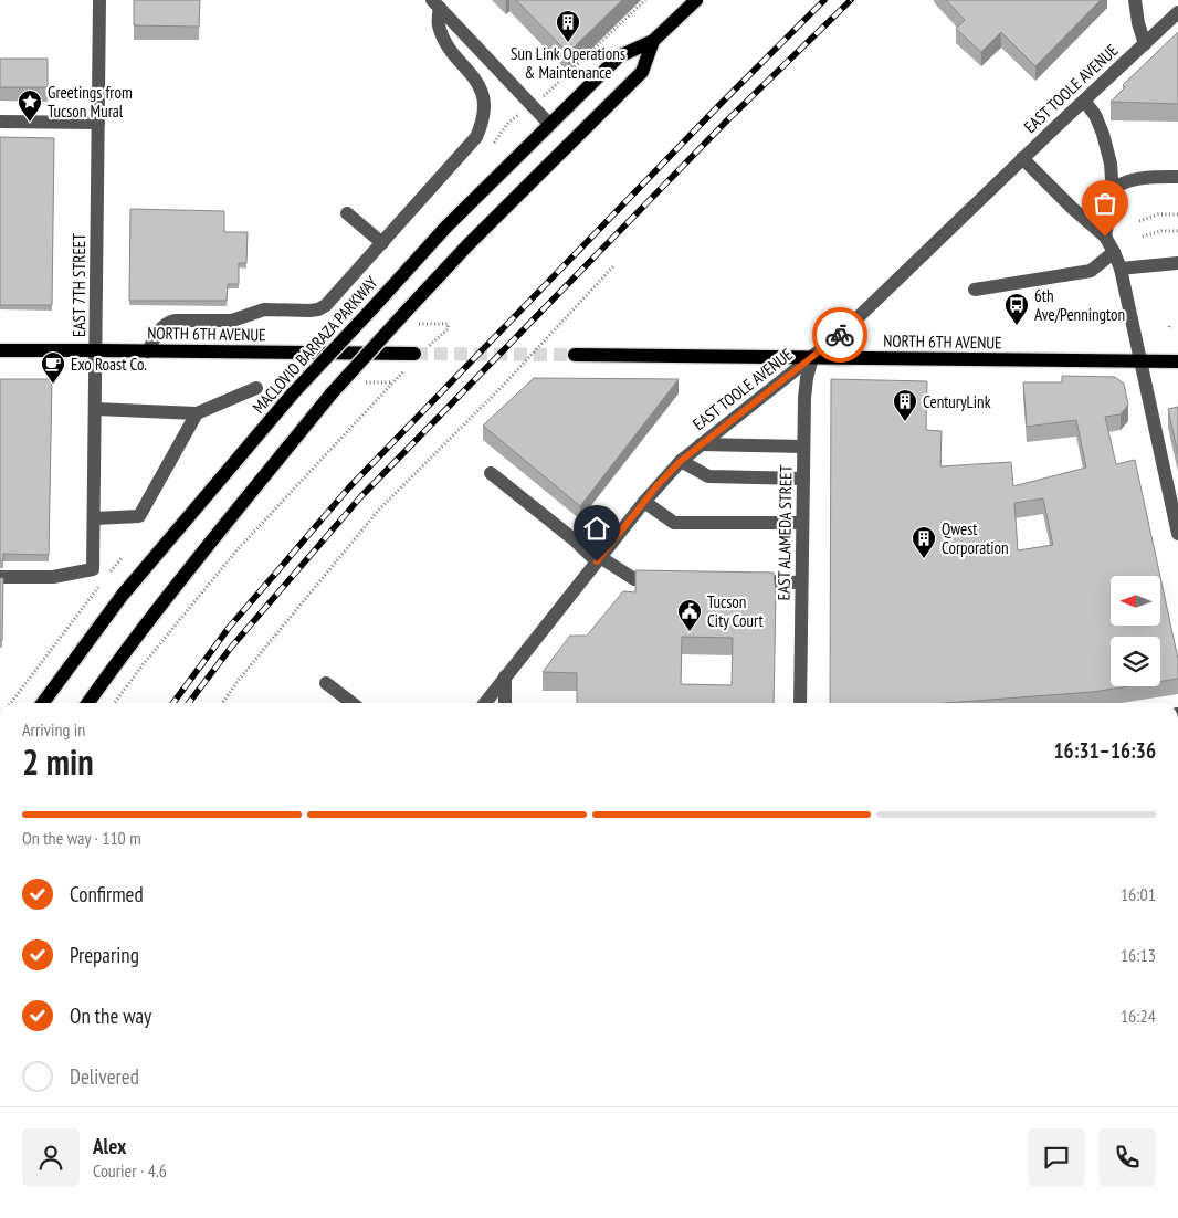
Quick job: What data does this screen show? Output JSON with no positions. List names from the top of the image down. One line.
{"streets":{"main road":["NORTH 6TH AVENUE","MACLOVIO BARRAZA PARKWAY"],"street":["EAST TOOLE AVENUE","EAST 7TH STREET","EAST ALAMEDA STREET"]},"crossings":[["EAST TOOLE AVENUE","NORTH 6TH AVENUE"],["EAST TOOLE AVENUE","EAST ALAMEDA STREET"],["EAST 7TH STREET","NORTH 6TH AVENUE"],["NORTH 6TH AVENUE","EAST ALAMEDA STREET"]],"places":{"building":["Sun Link Operations & Maintenance","CenturyLink","Qwest Corporation"],"place":["Greetings from Tucson Mural"],"bus stop":["6th Ave/Pennington"],"cafe":["Exo Roast Co."],"public building":["Tucson City Court"]},"north":"left","page":{"heading":["2 min","Arriving in","16:31–16:36"],"panel":["Alex","Courier · 4.6"],"bar":"On the way · 110 m","list":[["Confirmed","16:01"],["Preparing","16:13"],["On the way","16:24"],"Delivered"]}}
